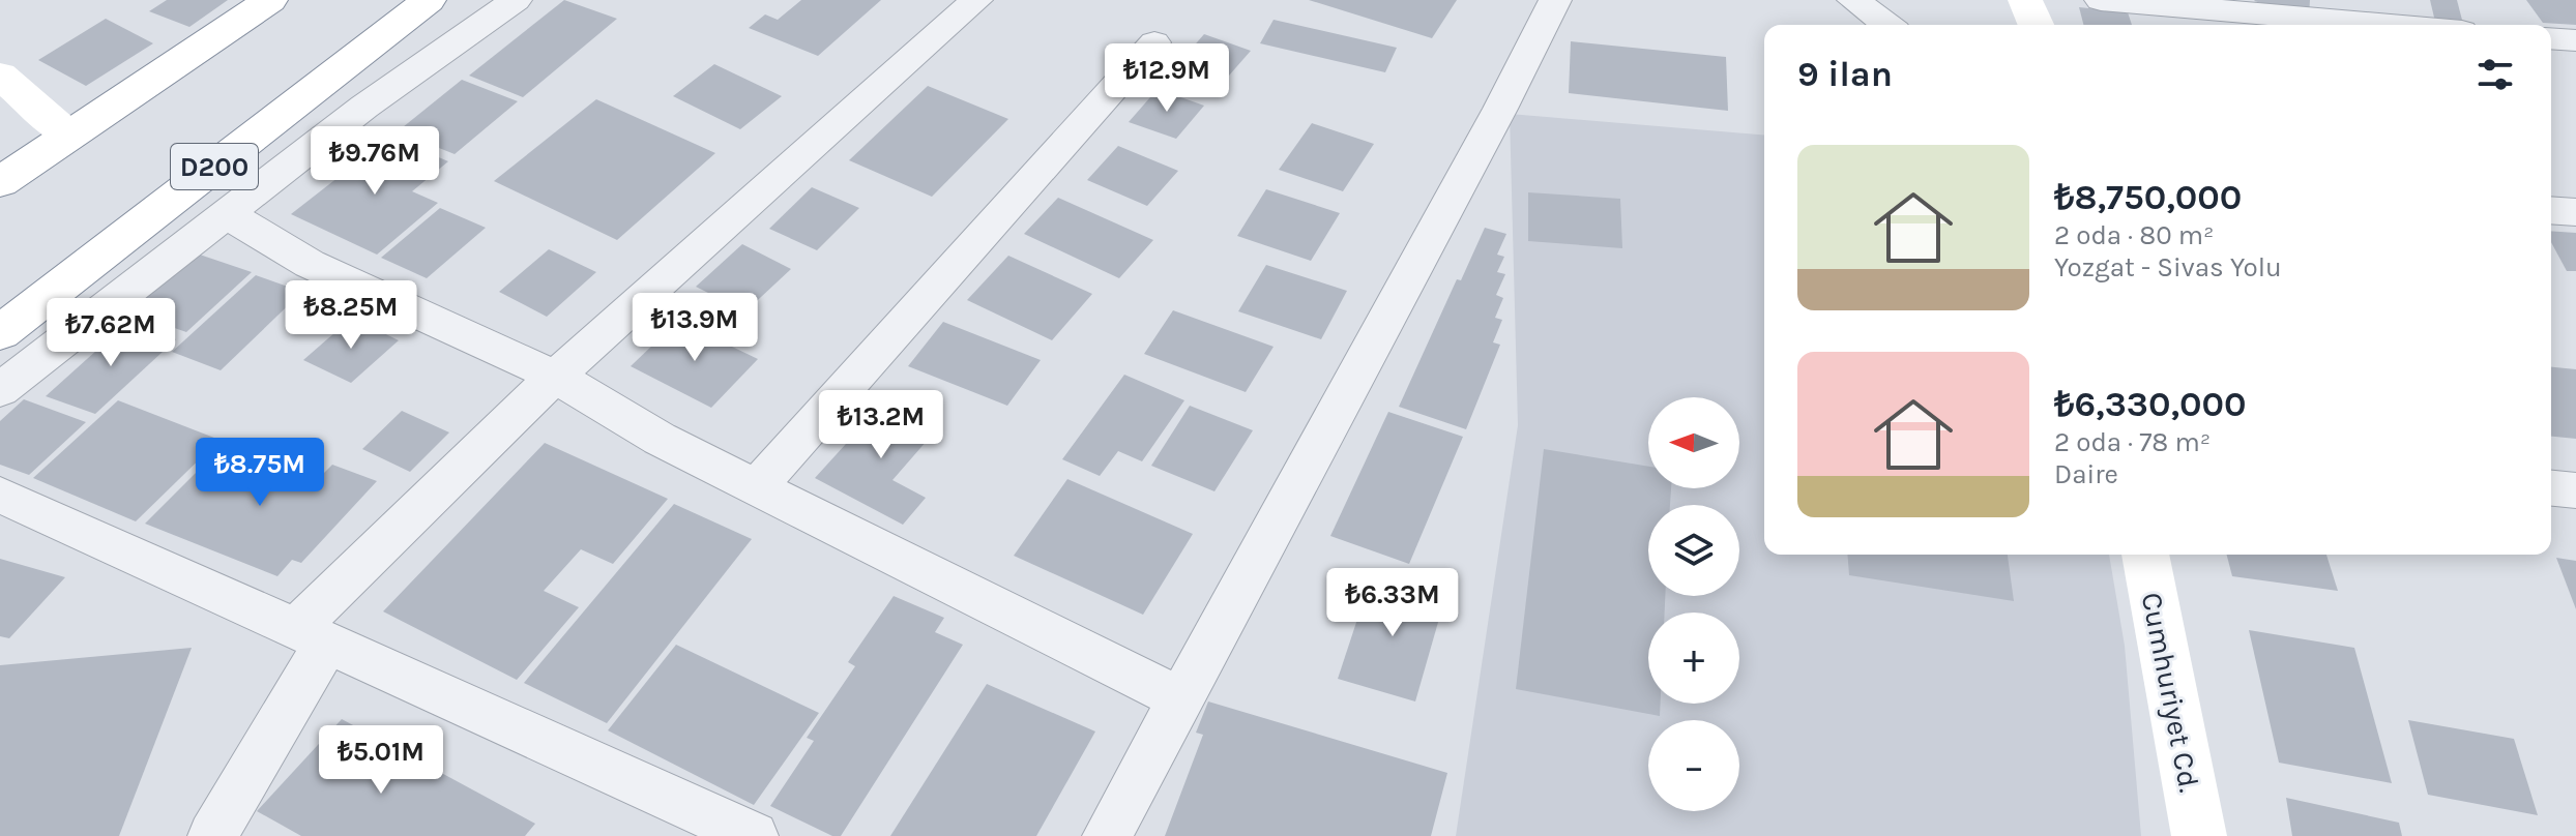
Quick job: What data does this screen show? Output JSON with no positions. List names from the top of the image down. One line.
{"streets":{"main road":["D200","Cumhuriyet Cd."]},"north":"left","page":{"heading":"9 ilan","price":["₺12.9M","₺9.76M","₺8.25M","₺13.9M","₺7.62M","₺13.2M","₺8.75M","₺6.33M","₺5.01M"],"list":[{"name":"₺8,750,000","note":"2 oda · 80 m² · Yozgat - Sivas Yolu"},{"name":"₺6,330,000","note":"2 oda · 78 m² · Daire"}],"map_buttons":["+","−"]}}
